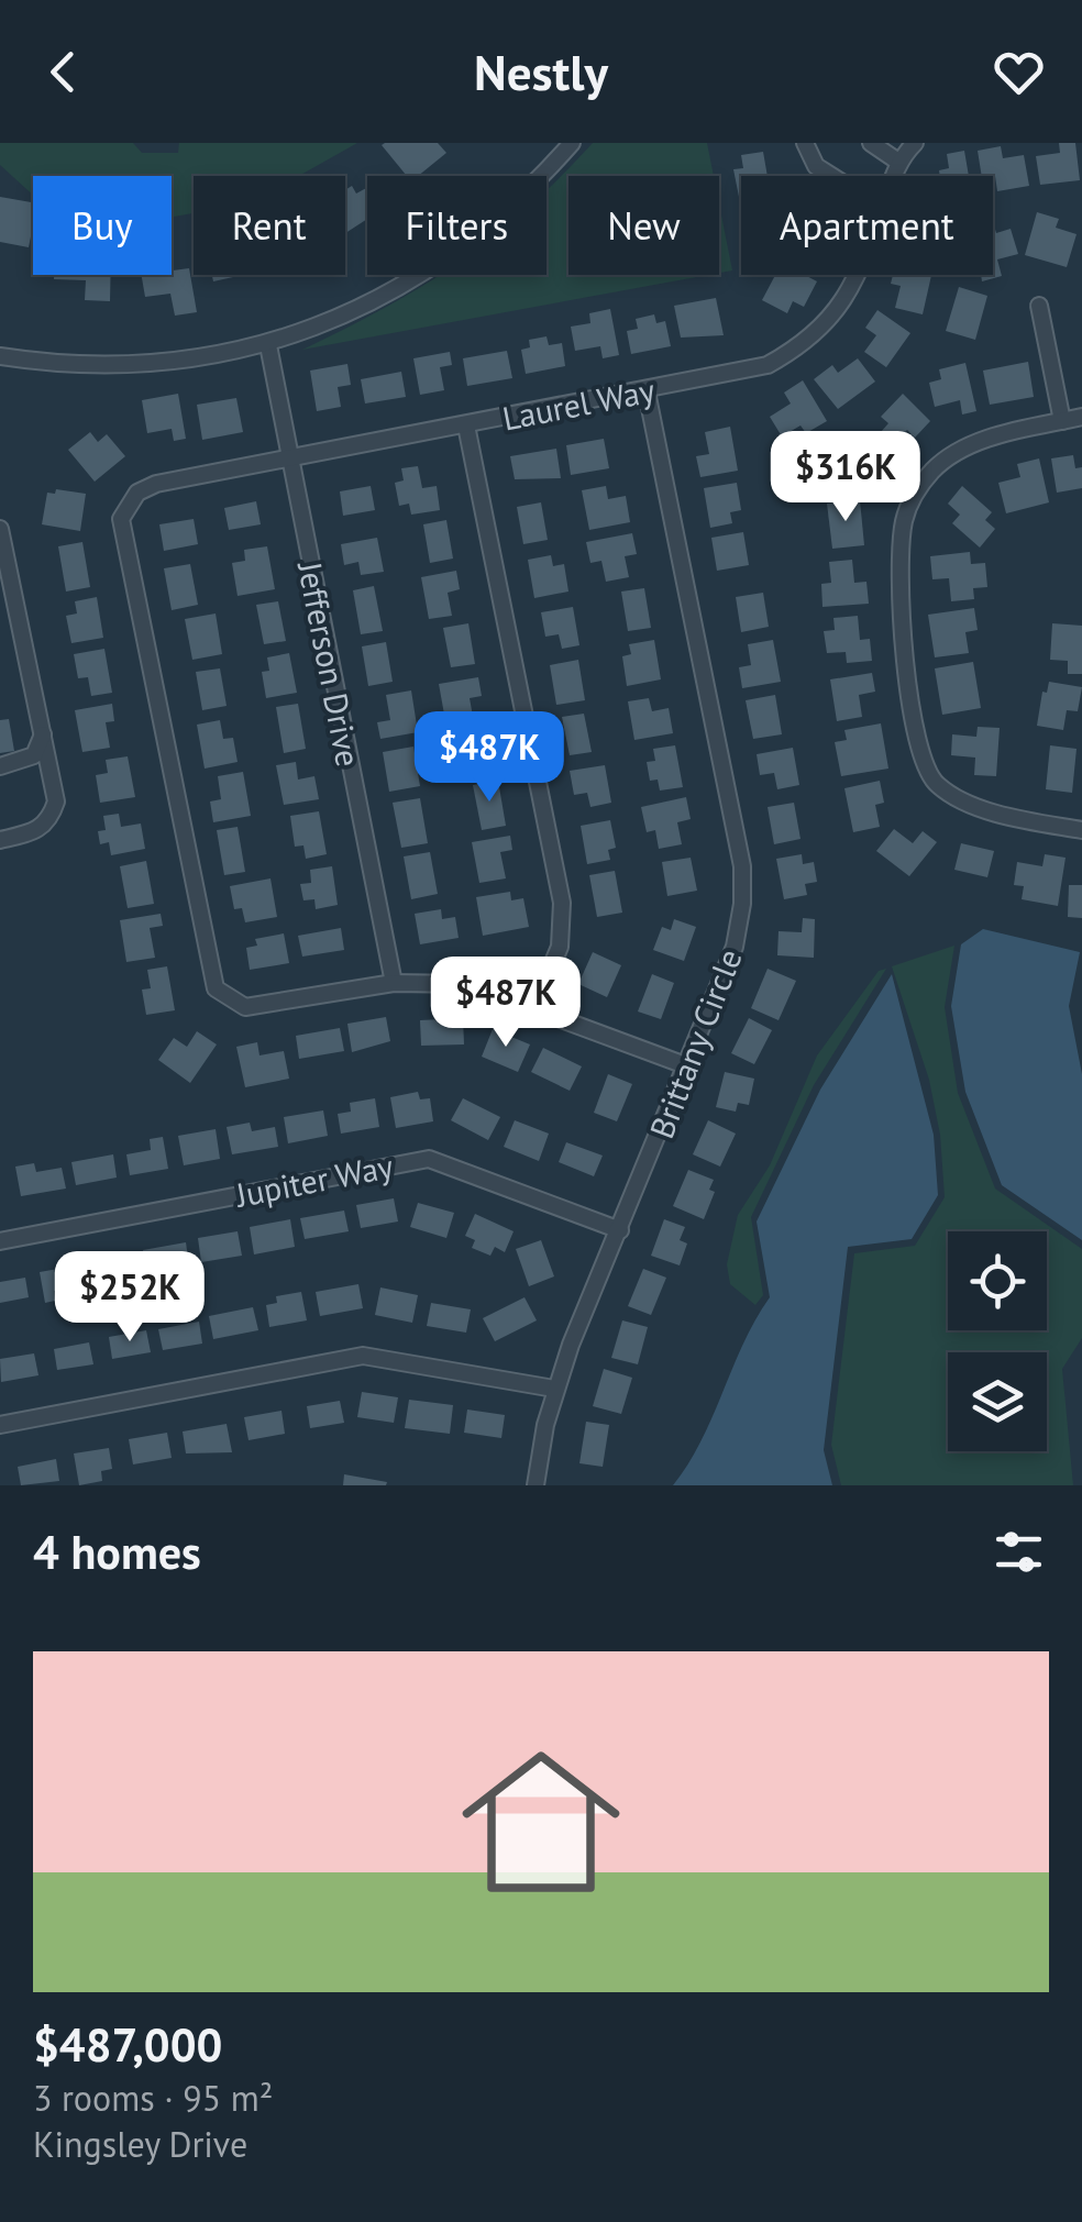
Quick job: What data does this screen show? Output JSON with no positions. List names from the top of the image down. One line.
{"streets":{"street":["Laurel Way","Jefferson Drive","Brittany Circle","Jupiter Way"]},"crossings":[["Laurel Way","Jefferson Drive"],["Laurel Way","Brittany Circle"],["Brittany Circle","Jupiter Way"]],"page":{"header":"Nestly","chip":["Buy","Rent","Filters","New","Apartment"],"price":["$316K","$487K","$487K","$252K"],"heading":"4 homes","list":[{"name":"$487,000","note":"3 rooms · 95 m² · Kingsley Drive"}]}}
